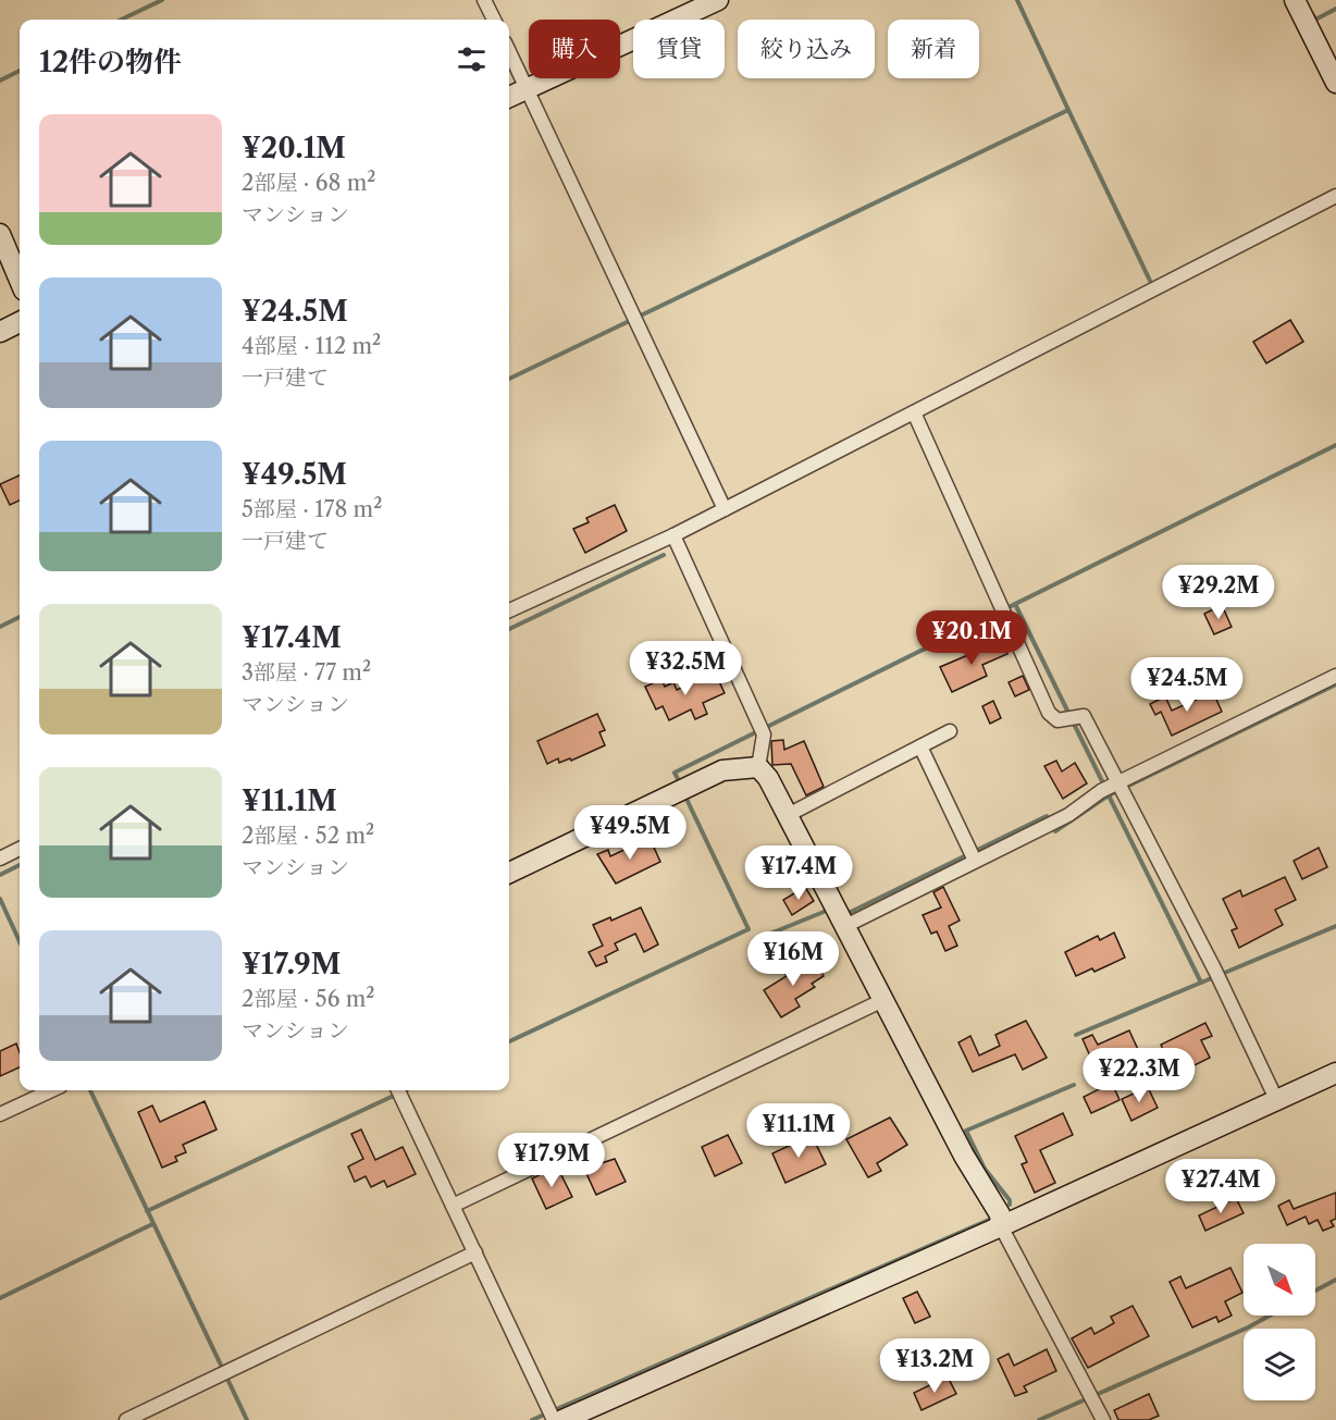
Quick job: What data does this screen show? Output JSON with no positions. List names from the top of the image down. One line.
{"north":"bottom right","page":{"chip":["購入","賃貸","絞り込み","新着"],"heading":"12件の物件","list":[{"name":"¥20.1M","note":"2部屋 · 68 m² · マンション"},{"name":"¥24.5M","note":"4部屋 · 112 m² · 一戸建て"},{"name":"¥49.5M","note":"5部屋 · 178 m² · 一戸建て"},{"name":"¥17.4M","note":"3部屋 · 77 m² · マンション"},{"name":"¥11.1M","note":"2部屋 · 52 m² · マンション"},{"name":"¥17.9M","note":"2部屋 · 56 m² · マンション"}],"price":["¥29.2M","¥20.1M","¥32.5M","¥24.5M","¥49.5M","¥17.4M","¥16M","¥22.3M","¥11.1M","¥17.9M","¥27.4M","¥13.2M"]}}
